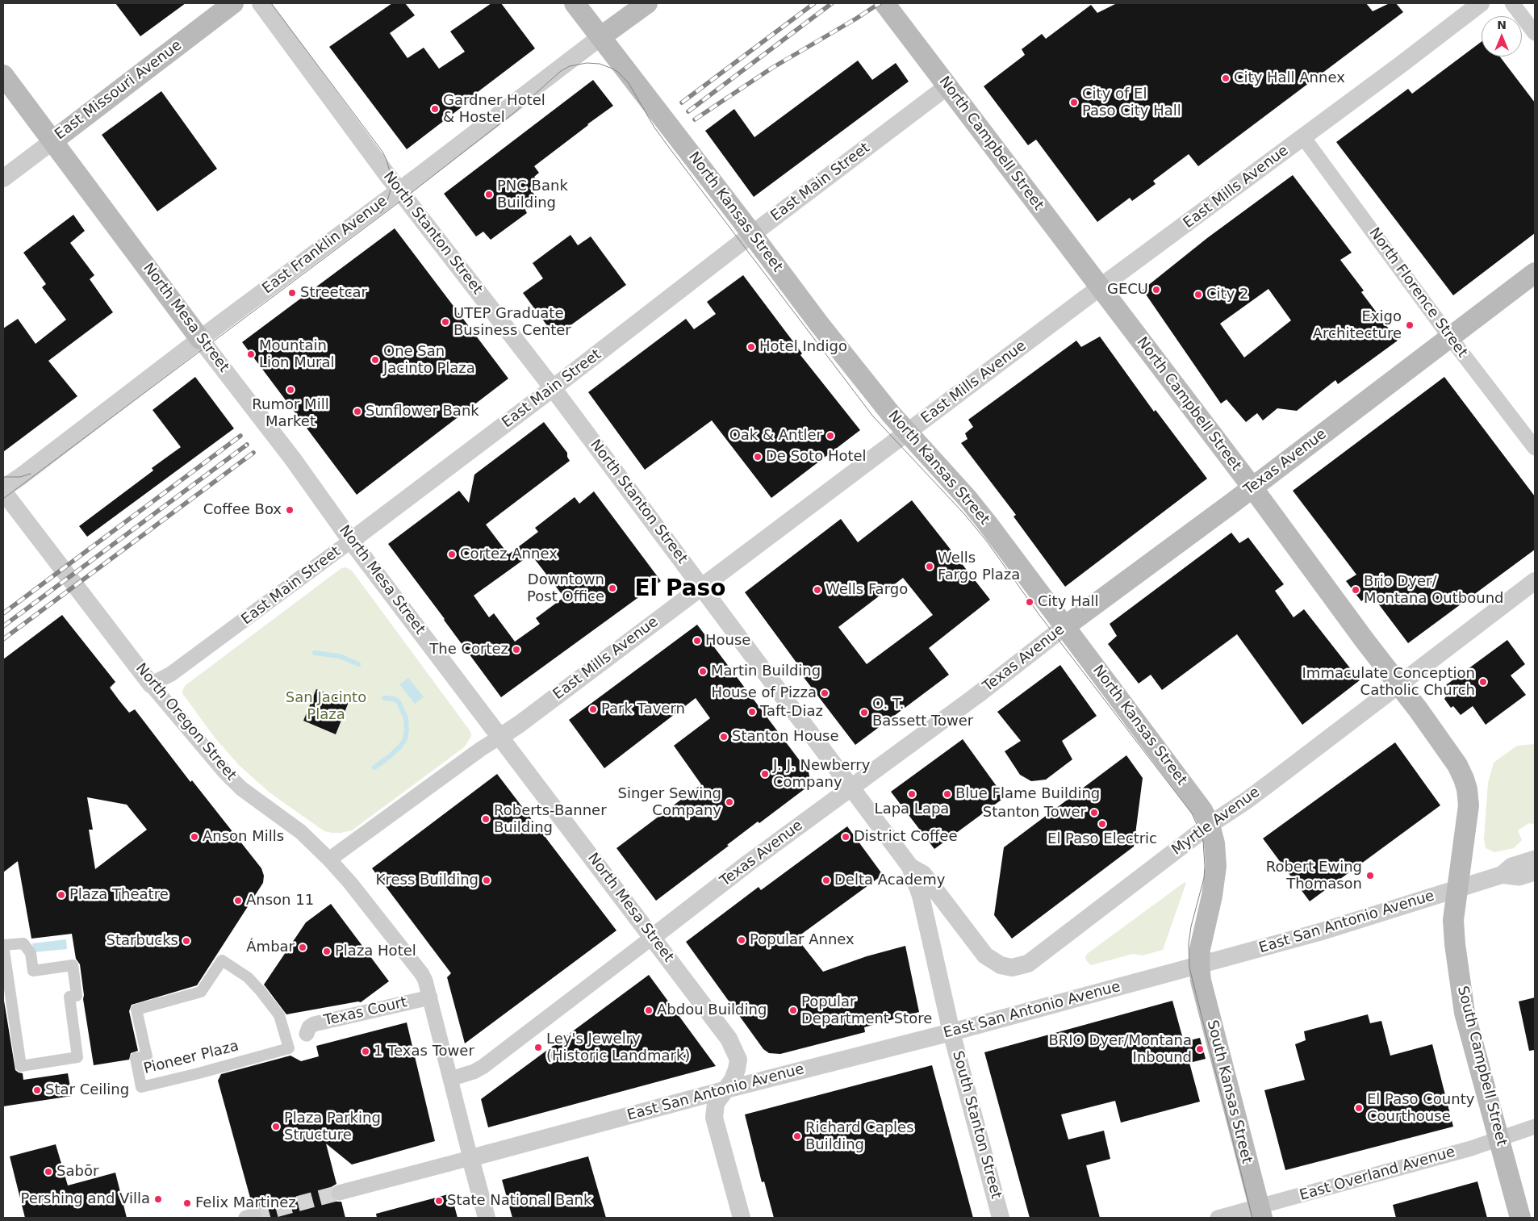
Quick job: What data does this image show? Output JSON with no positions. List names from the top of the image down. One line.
{"streets":{"main road":["East Missouri Avenue","North Campbell Street","North Kansas Street","East Franklin Avenue","North Mesa Street","Texas Avenue","South Campbell Street","South Kansas Street"],"street":["East Main Street","East Mills Avenue","North Stanton Street","North Florence Street","North Oregon Street","Myrtle Avenue","East San Antonio Avenue","Texas Court","Pioneer Plaza","South Stanton Street","East Overland Avenue"]},"crossings":[["East Missouri Avenue","North Mesa Street"],["North Campbell Street","East Main Street"],["North Campbell Street","East Mills Avenue"],["North Campbell Street","Texas Avenue"],["North Campbell Street","Myrtle Avenue"],["North Campbell Street","East San Antonio Avenue"],["North Campbell Street","South Campbell Street"],["East Main Street","North Kansas Street"],["East Main Street","North Stanton Street"],["East Main Street","North Mesa Street"],["East Main Street","North Oregon Street"],["East Mills Avenue","North Kansas Street"],["East Mills Avenue","North Stanton Street"],["East Mills Avenue","North Florence Street"],["East Mills Avenue","North Mesa Street"],["East Mills Avenue","North Oregon Street"],["North Kansas Street","East Franklin Avenue"],["North Kansas Street","Texas Avenue"],["North Kansas Street","Myrtle Avenue"],["North Kansas Street","East San Antonio Avenue"],["North Kansas Street","South Kansas Street"],["North Stanton Street","East Franklin Avenue"],["North Stanton Street","Texas Avenue"],["North Stanton Street","Myrtle Avenue"],["North Stanton Street","East San Antonio Avenue"],["North Stanton Street","South Stanton Street"],["East Franklin Avenue","North Mesa Street"],["East Franklin Avenue","North Oregon Street"],["North Florence Street","Texas Avenue"],["North Mesa Street","Texas Avenue"],["North Mesa Street","East San Antonio Avenue"],["Texas Avenue","North Oregon Street"],["North Oregon Street","East San Antonio Avenue"],["North Oregon Street","Texas Court"],["East San Antonio Avenue","South Campbell Street"],["East San Antonio Avenue","South Kansas Street"],["East San Antonio Avenue","South Stanton Street"],["South Campbell Street","East Overland Avenue"],["South Kansas Street","East Overland Avenue"]],"districts":["El Paso"],"parks":["San Jacinto Plaza"],"places":["City Hall Annex","City of El Paso City Hall","Gardner Hotel & Hostel","PNC Bank Building","GECU","Streetcar","City 2","UTEP Graduate Business Center","Exigo Architecture","Hotel Indigo","Mountain Lion Mural","One San Jacinto Plaza","Rumor Mill Market","Sunflower Bank","Oak & Antler","De Soto Hotel","Coffee Box","Cortez Annex","Wells Fargo Plaza","Downtown Post Office","Wells Fargo","Brio Dyer/ Montana Outbound","City Hall","House","The Cortez","Martin Building","Immaculate Conception Catholic Church","House of Pizza","Park Tavern","Taft-Diaz","O. T. Bassett Tower","Stanton House","J. J. Newberry Company","Lapa Lapa","Blue Flame Building","Singer Sewing Company","Stanton Tower","Roberts-Banner Building","El Paso Electric","Anson Mills","District Coffee","Robert Ewing Thomason","Kress Building","Delta Academy","Plaza Theatre","Anson 11","Popular Annex","Starbucks","Ámbar","Plaza Hotel","Abdou Building","Popular Department Store","Ley's Jewelry (Historic Landmark)","BRIO Dyer/Montana Inbound","1 Texas Tower","Star Ceiling","El Paso County Courthouse","Plaza Parking Structure","Richard Caples Building","Sabōr","Pershing and Villa","State National Bank","Felix Martinez"],"north":"top"}
